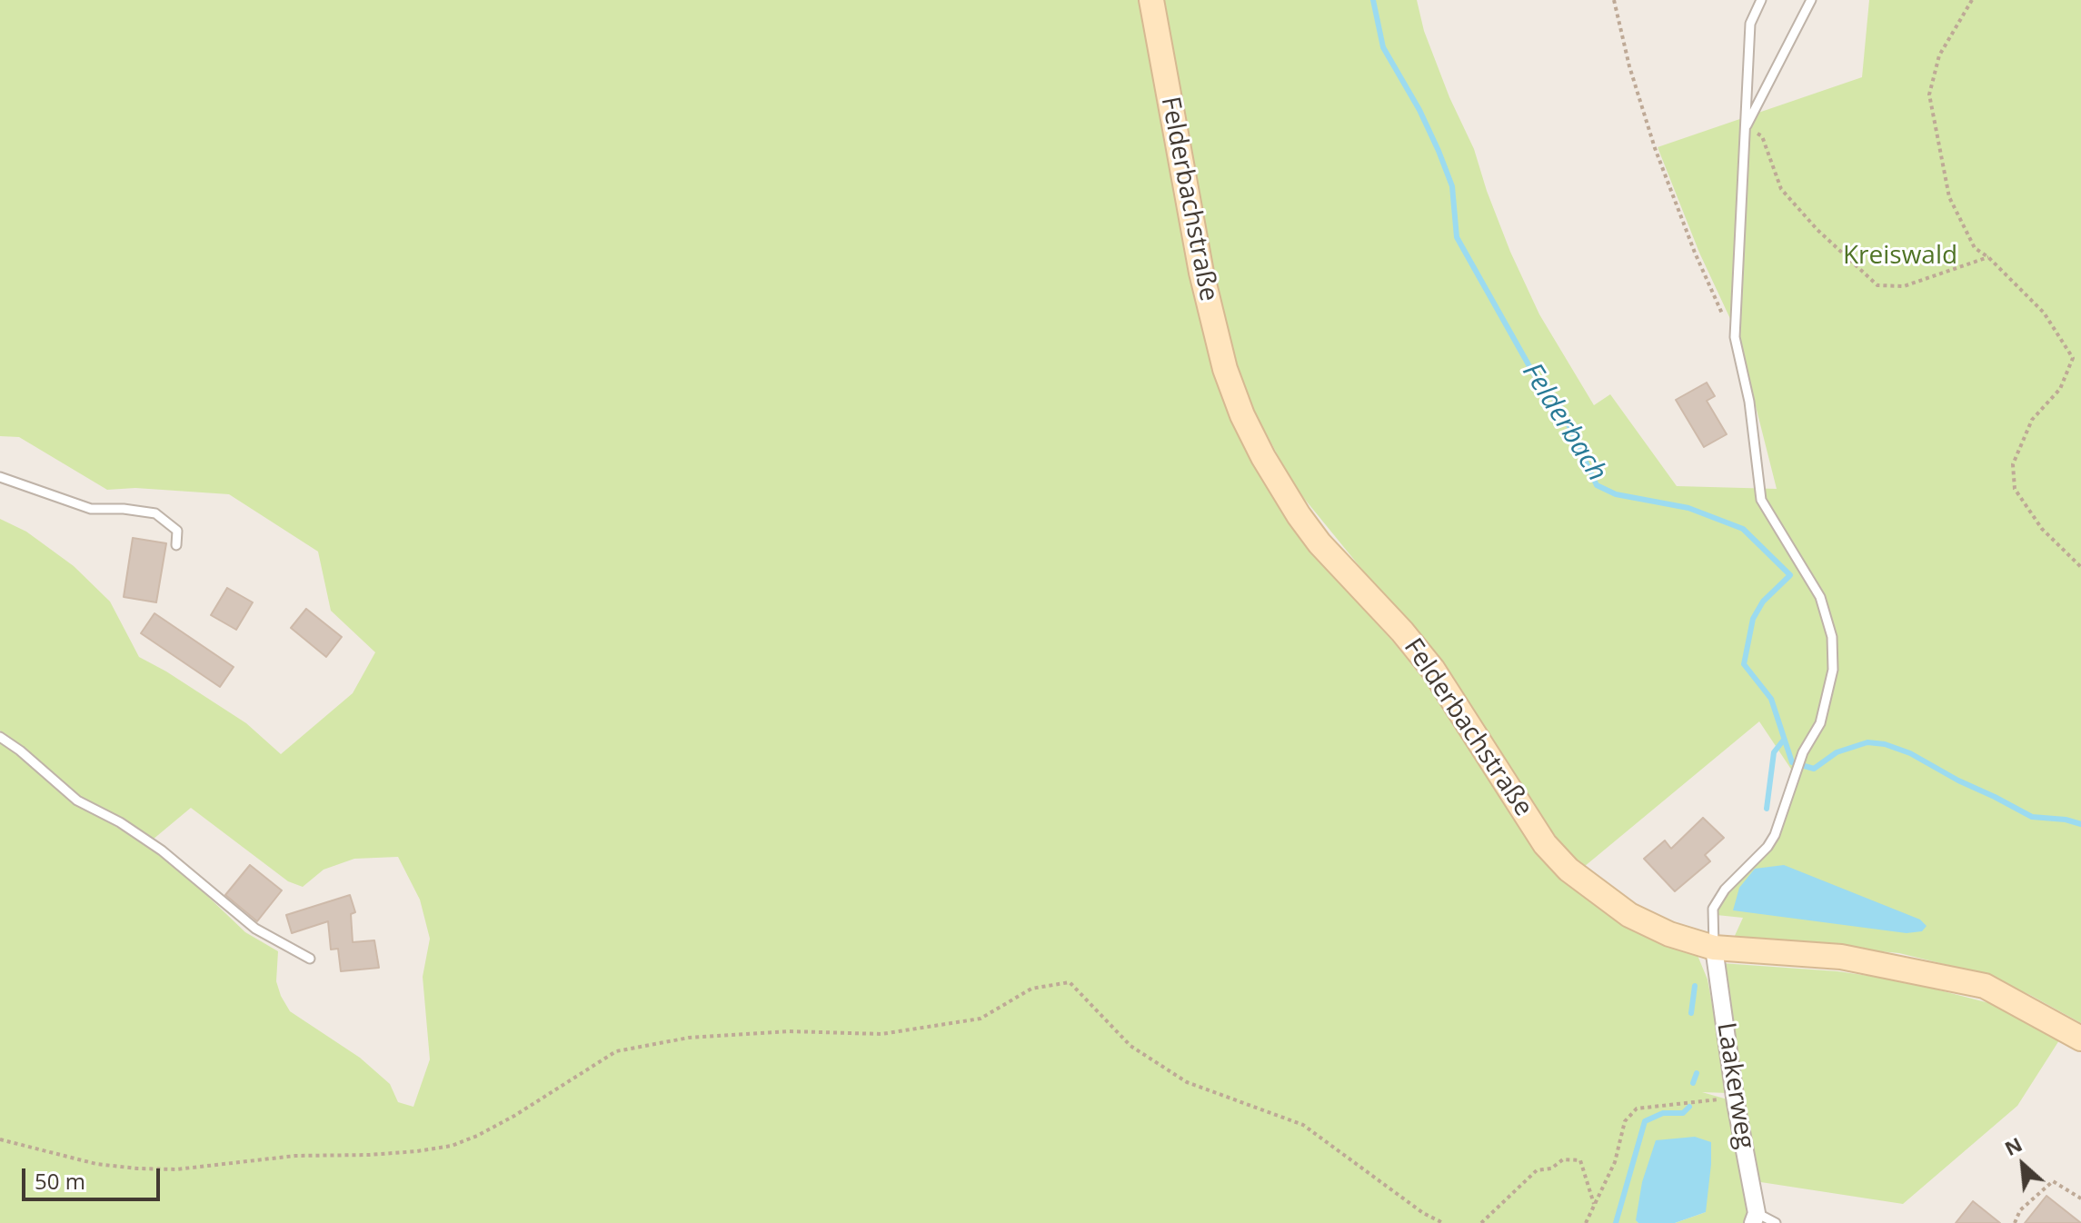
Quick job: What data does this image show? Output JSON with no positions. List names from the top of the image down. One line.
{"streets":{"street":["Felderbachstraße","Laakerweg"]},"crossings":[["Felderbachstraße","Laakerweg"]],"water":["Felderbach"],"parks":["Kreiswald"],"scale_bar":"50 m","north":"top left"}
